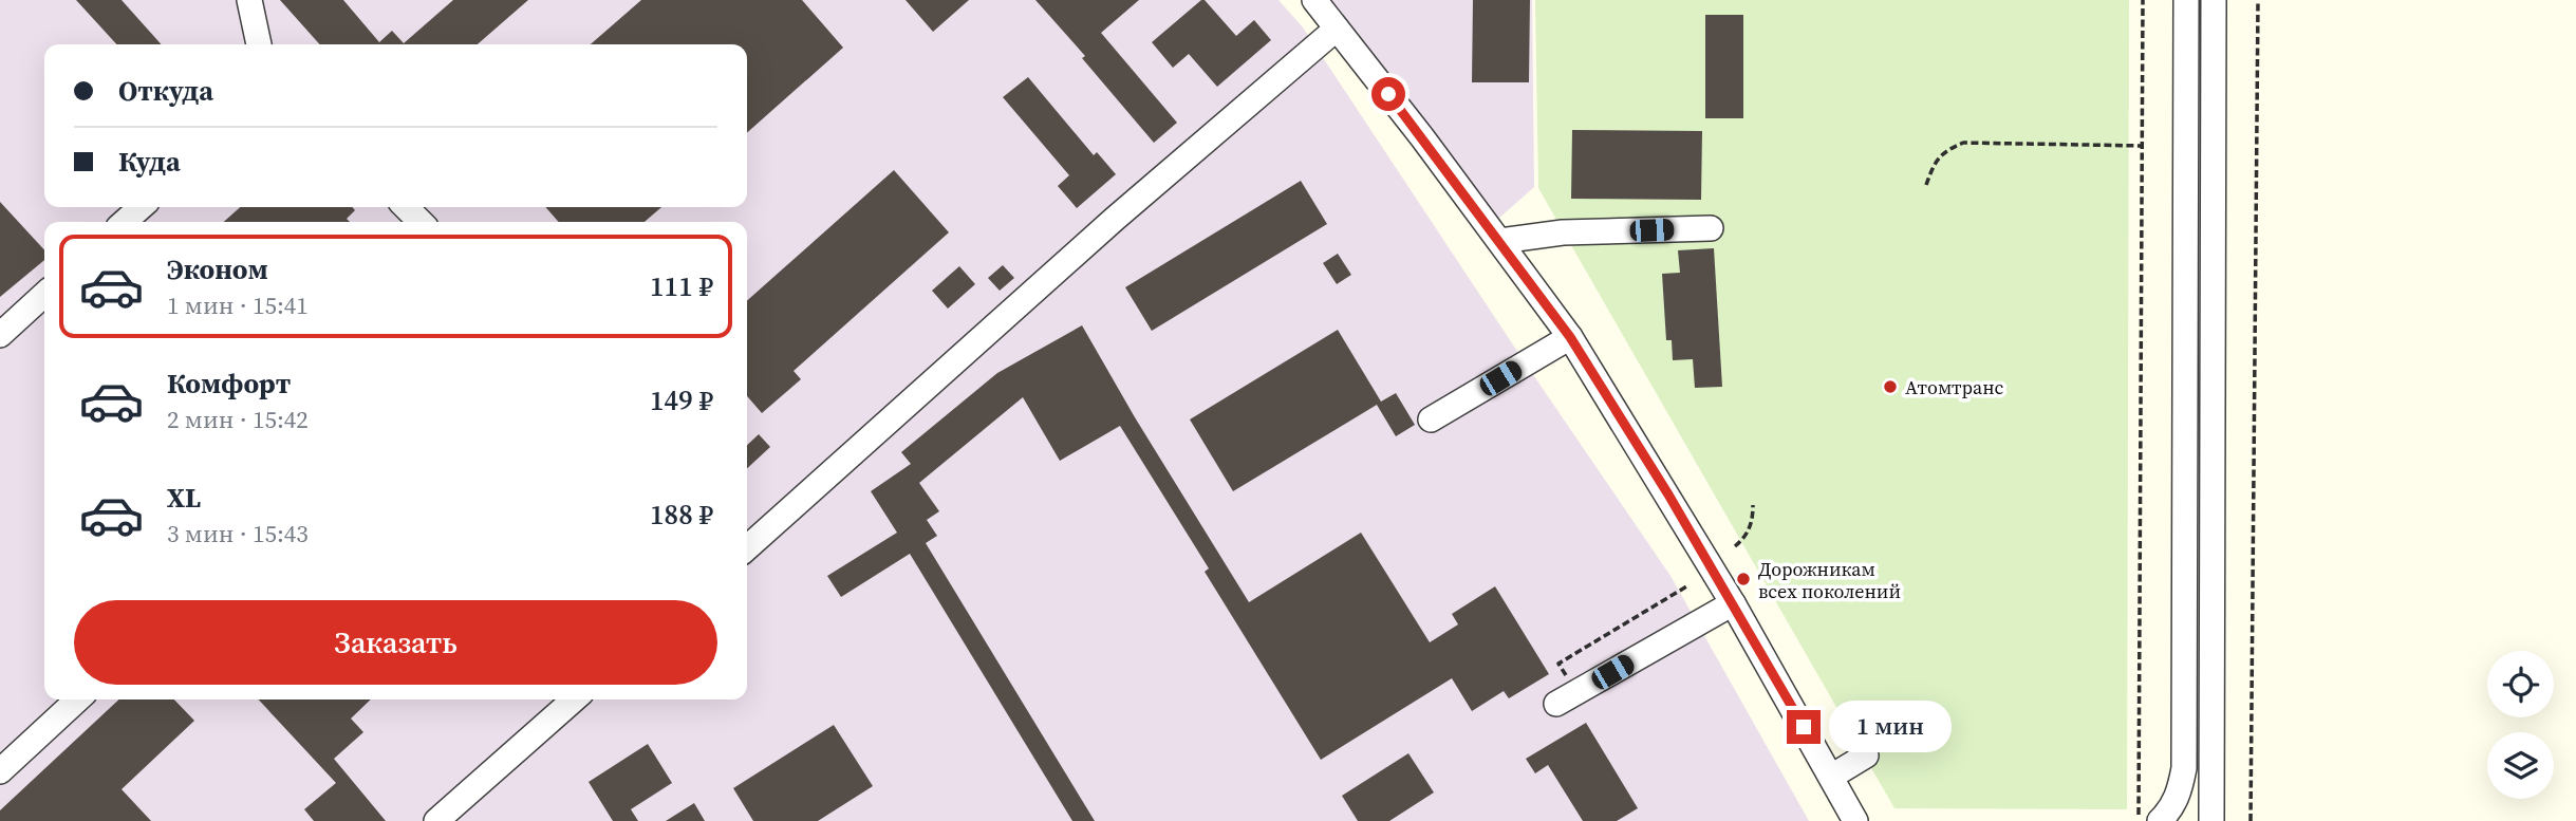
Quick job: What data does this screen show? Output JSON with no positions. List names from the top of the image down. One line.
{"places":["Атомтранс","Дорожникам всех поколений"],"page":{"banner":["Откуда","Куда"],"list":[{"name":"Эконом","note":"1 мин · 15:41","value":"111 ₽"},{"name":"Комфорт","note":"2 мин · 15:42","value":"149 ₽"},{"name":"XL","note":"3 мин · 15:43","value":"188 ₽"}],"buttons":"Заказать","bubble":"1 мин"}}
